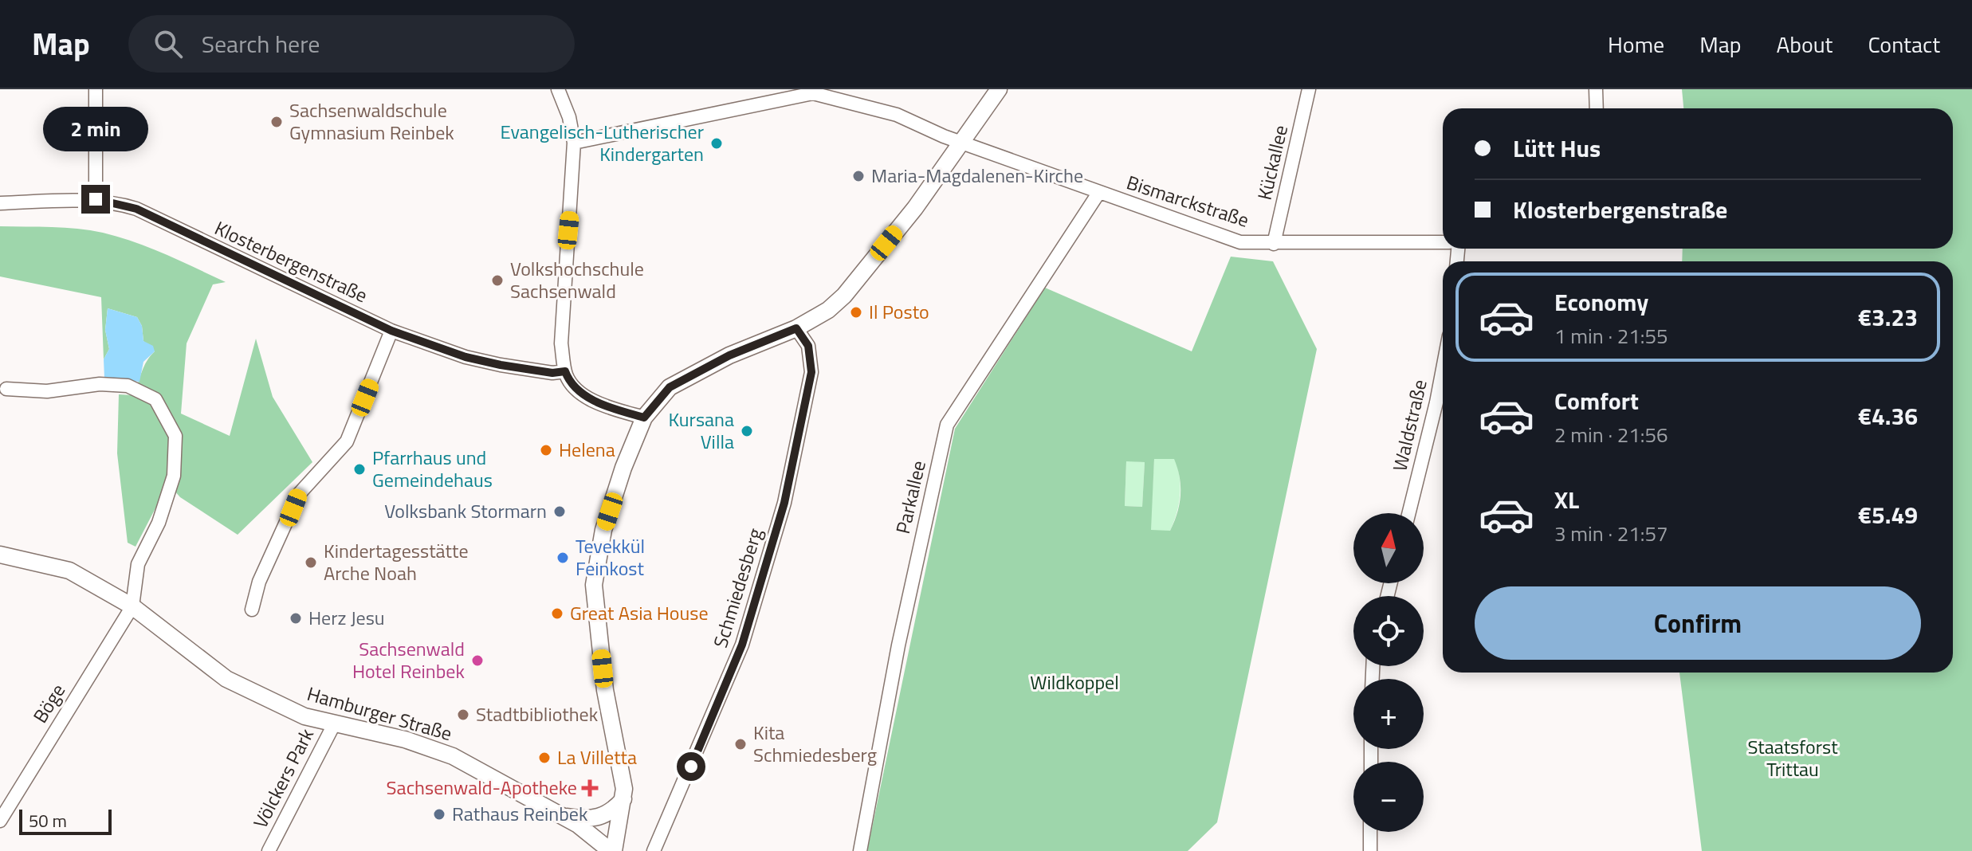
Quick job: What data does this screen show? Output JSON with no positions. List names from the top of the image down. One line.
{"streets":{"main road":["Hamburger Straße"],"street":["Kückallee","Bismarckstraße","Klosterbergenstraße","Waldstraße","Parkallee","Schmiedesberg","Böge","Völckers Park"]},"crossings":[["Kückallee","Bismarckstraße"],["Bismarckstraße","Parkallee"],["Böge","Hamburger Straße"],["Hamburger Straße","Völckers Park"]],"parks":["Wildkoppel","Staatsforst Trittau"],"places":{"other":["Sachsenwaldschule Gymnasium Reinbek","Evangelisch-Lutherischer Kindergarten","Maria-Magdalenen-Kirche","Volkshochschule Sachsenwald","Il Posto","Kursana Villa","Helena","Pfarrhaus und Gemeindehaus","Volksbank Stormarn","Tevekkül Feinkost","Kindertagesstätte Arche Noah","Great Asia House","Herz Jesu","Sachsenwald Hotel Reinbek","Stadtbibliothek","Kita Schmiedesberg","La Villetta","Rathaus Reinbek"],"health":["Sachsenwald-Apotheke"]},"scale_bar":"50 m","north":"top","page":{"header":"Map","search":"Search here","nav":["Home","Map","About","Contact"],"bubble":"2 min","banner":["Lütt Hus","Klosterbergenstraße"],"list":[{"name":"Economy","note":"1 min · 21:55","value":"€3.23"},{"name":"Comfort","note":"2 min · 21:56","value":"€4.36"},{"name":"XL","note":"3 min · 21:57","value":"€5.49"}],"map_buttons":["+","−"],"buttons":"Confirm","scale":"50 m"}}
